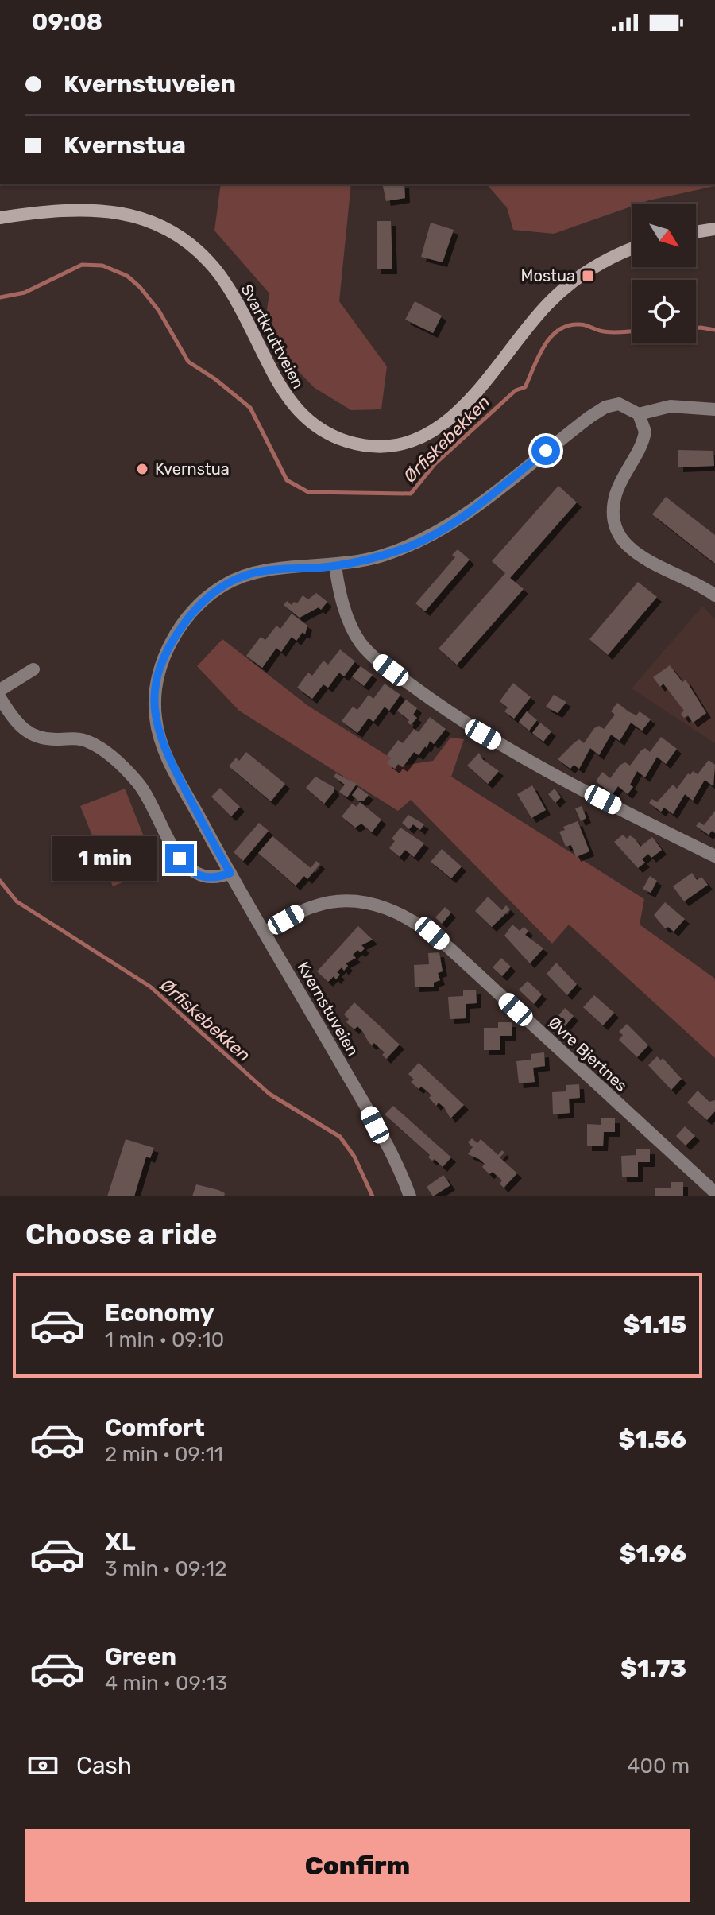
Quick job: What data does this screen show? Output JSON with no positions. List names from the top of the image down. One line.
{"streets":{"street":["Svartkruttveien","Kvernstuveien","Øvre Bjertnes"]},"crossings":[["Kvernstuveien","Øvre Bjertnes"]],"water":["Ørfiskebekken"],"places":{"transit":["Mostua"],"other":["Kvernstua"]},"north":"bottom right","page":{"status":"09:08","banner":["Kvernstuveien","Kvernstua"],"bubble":"1 min","heading":"Choose a ride","list":[{"name":"Economy","note":"1 min · 09:10","value":"$1.15"},{"name":"Comfort","note":"2 min · 09:11","value":"$1.56"},{"name":"XL","note":"3 min · 09:12","value":"$1.96"},{"name":"Green","note":"4 min · 09:13","value":"$1.73"}],"pay":["Cash","400 m"],"buttons":"Confirm"}}
